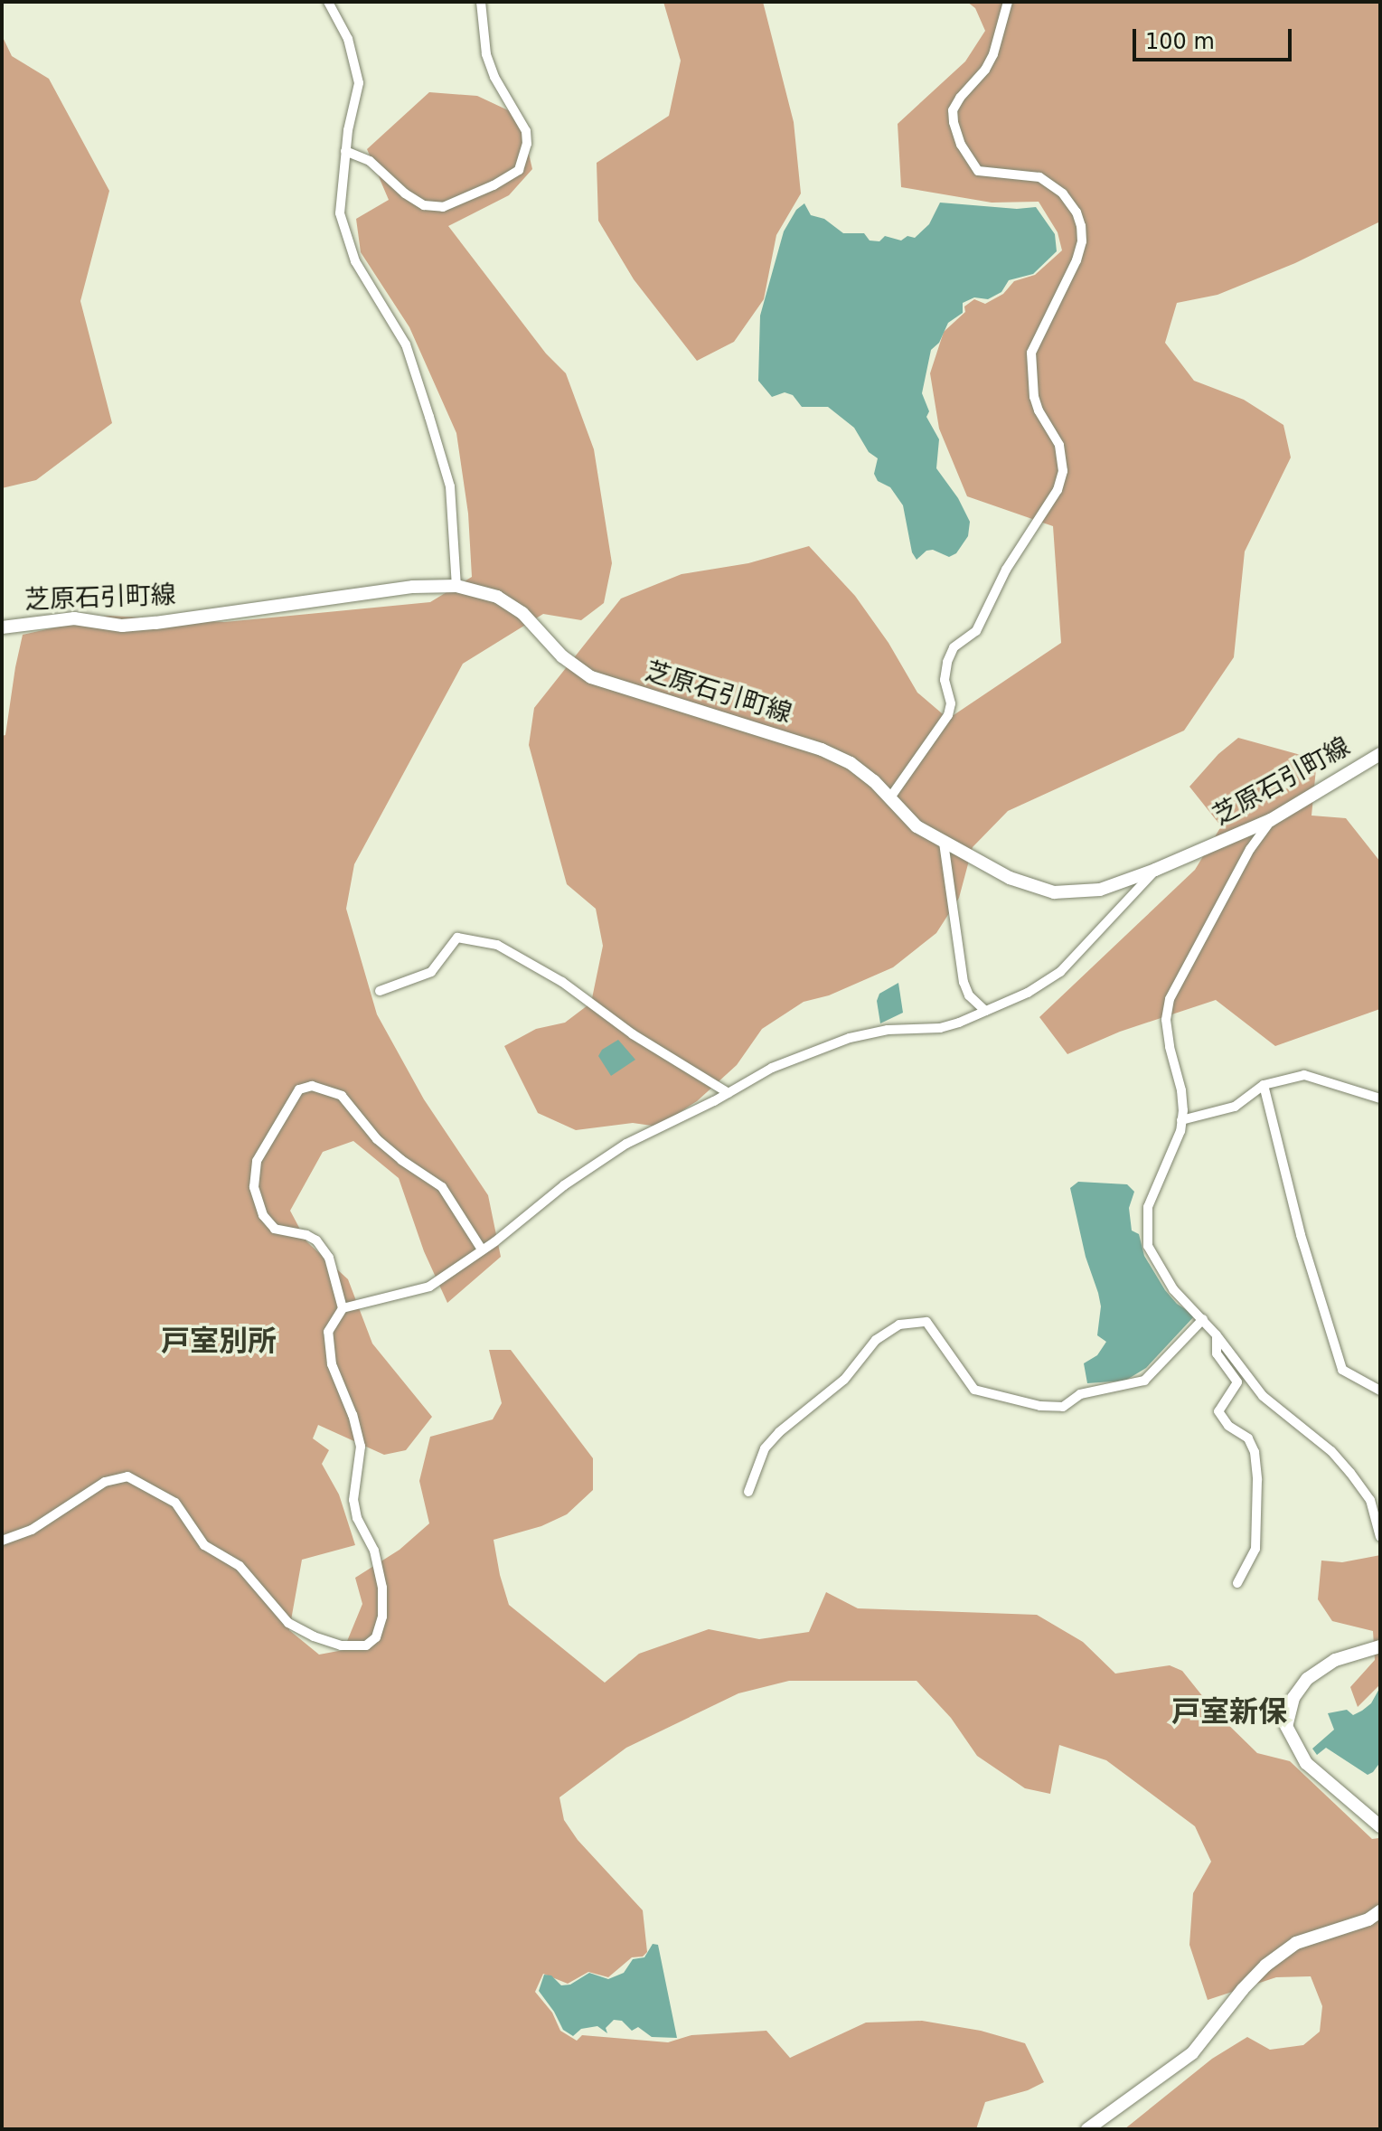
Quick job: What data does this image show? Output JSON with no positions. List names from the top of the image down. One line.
{"streets":{"main road":["芝原石引町線"]},"districts":["戸室別所","戸室新保"],"scale_bar":"100 m"}
